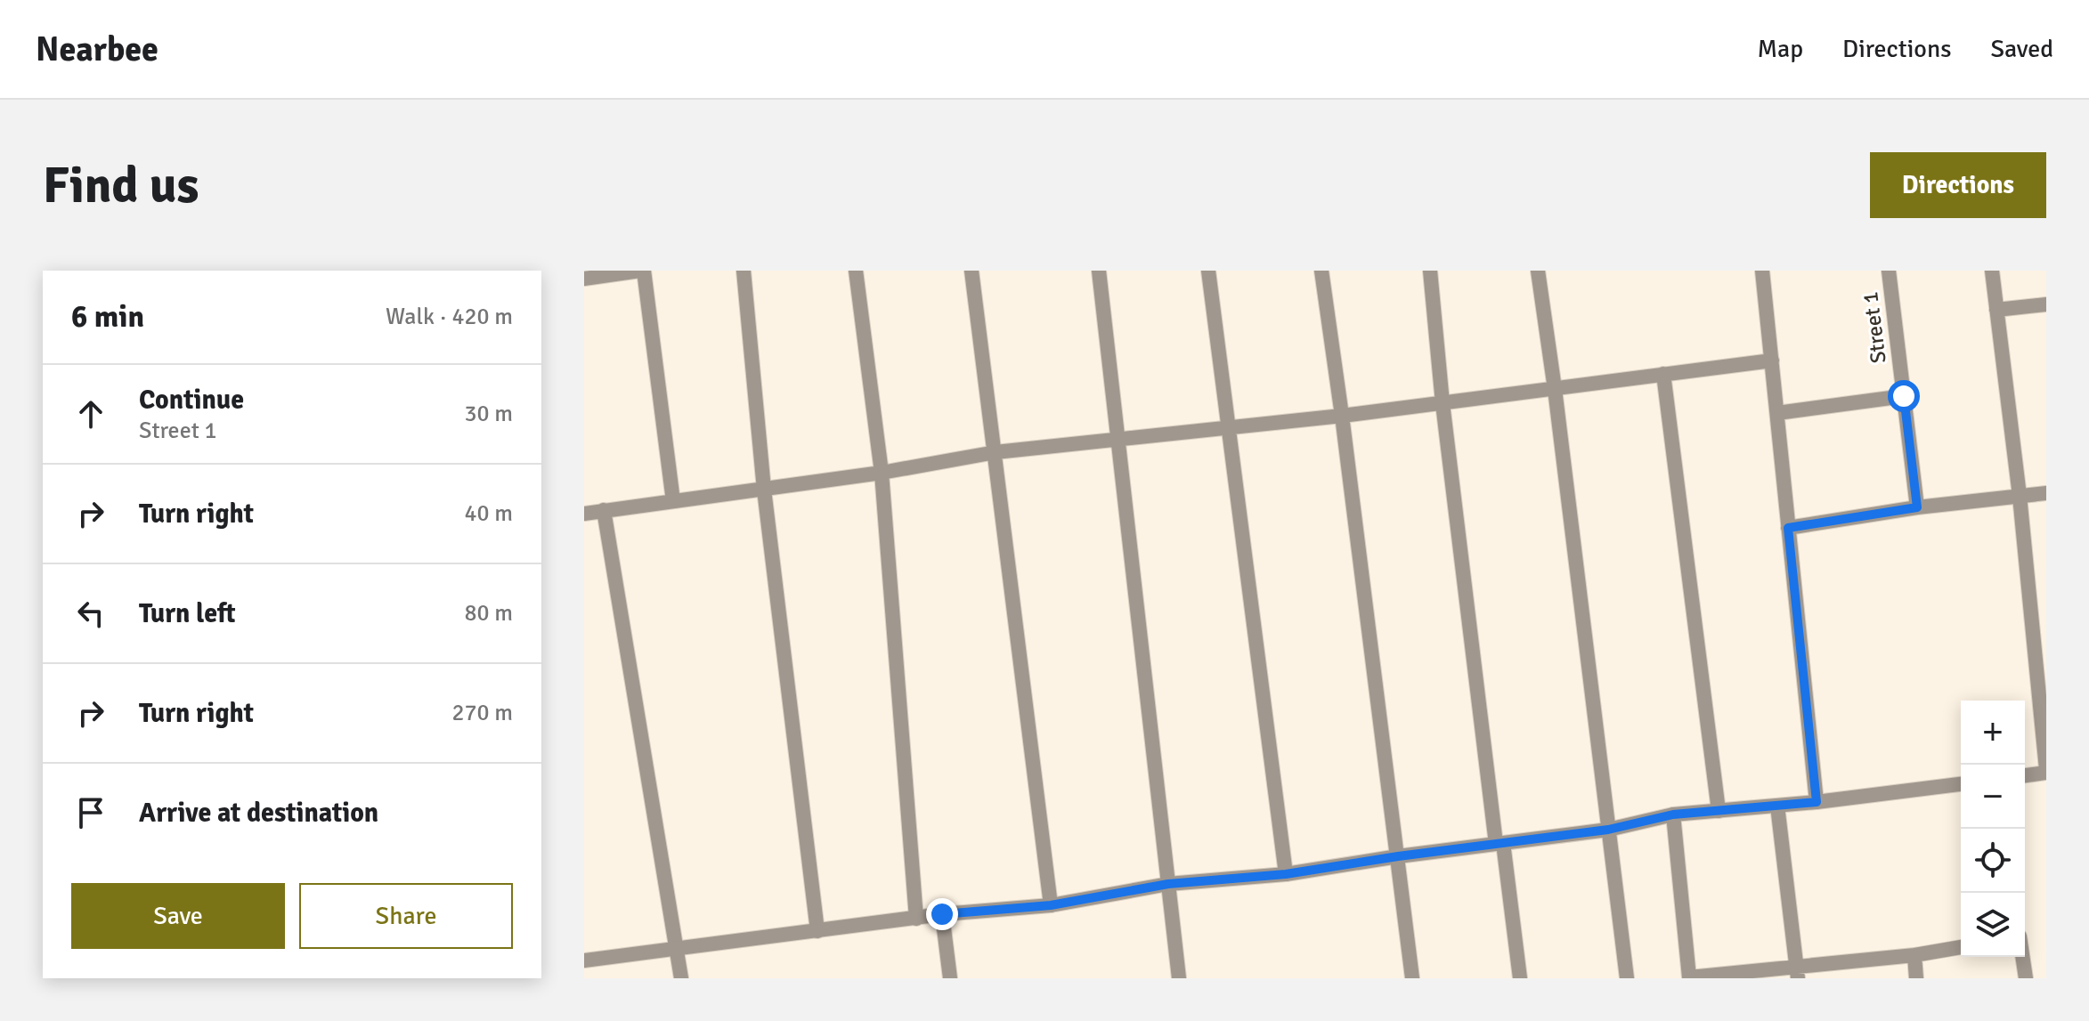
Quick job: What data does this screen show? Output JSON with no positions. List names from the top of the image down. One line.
{"streets":{"street":["Street 1"]},"page":{"header":"Nearbee","nav":["Map","Directions","Saved"],"buttons":["Directions",["Save","Share"]],"title":"Find us","heading":["6 min","Walk · 420 m"],"list":[["Continue","Street 1","30 m"],["Turn right","40 m"],["Turn left","80 m"],["Turn right","270 m"],"Arrive at destination"],"map_buttons":["+","−"]}}
